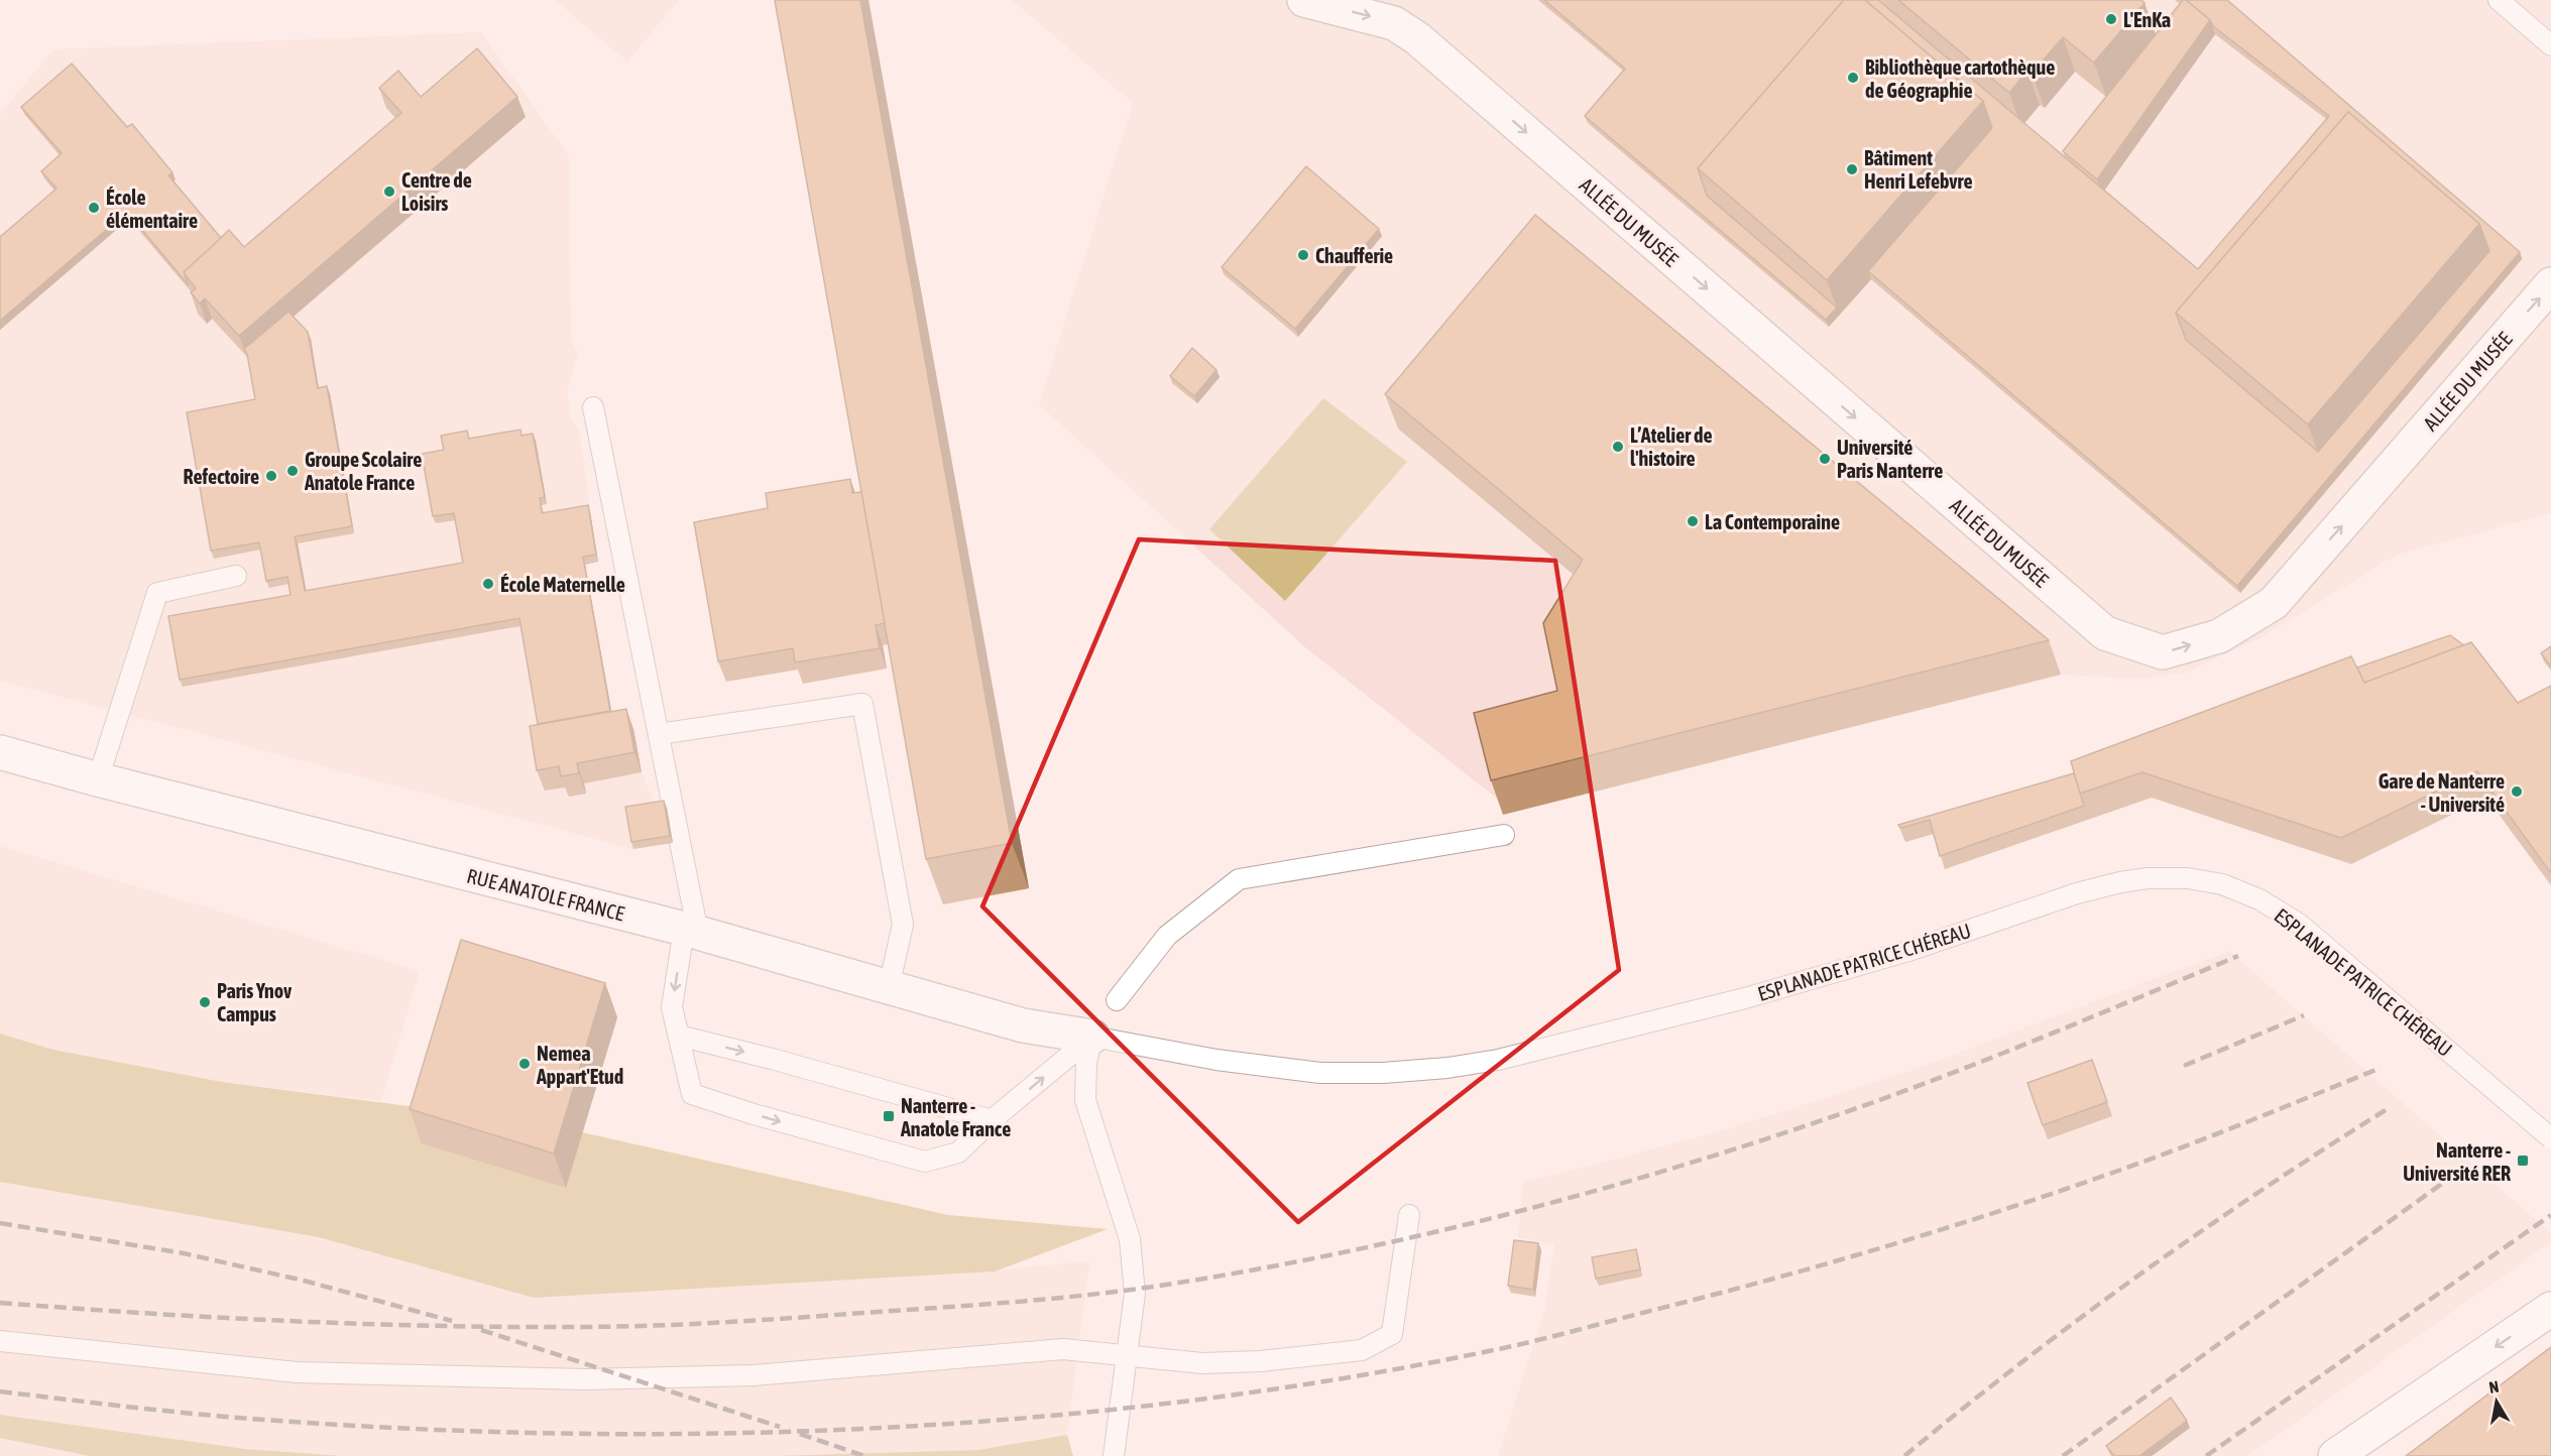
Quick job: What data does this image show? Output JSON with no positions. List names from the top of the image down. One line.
{"streets":{"street":["ALLÉE DU MUSÉE","RUE ANATOLE FRANCE"],"lane":["ESPLANADE PATRICE CHÉREAU"]},"crossings":[["RUE ANATOLE FRANCE","ESPLANADE PATRICE CHÉREAU"]],"places":{"other":["L'EnKa","Bibliothèque cartothèque de Géographie","Bâtiment Henri Lefebvre","Centre de Loisirs","École élémentaire","Chaufferie","L’Atelier de l'histoire","Université Paris Nanterre","Groupe Scolaire Anatole France","Refectoire","La Contemporaine","École Maternelle","Gare de Nanterre - Université","Paris Ynov Campus","Nemea Appart'Etud"],"transit":["Nanterre - Anatole France","Nanterre - Université RER"]},"north":"top"}
